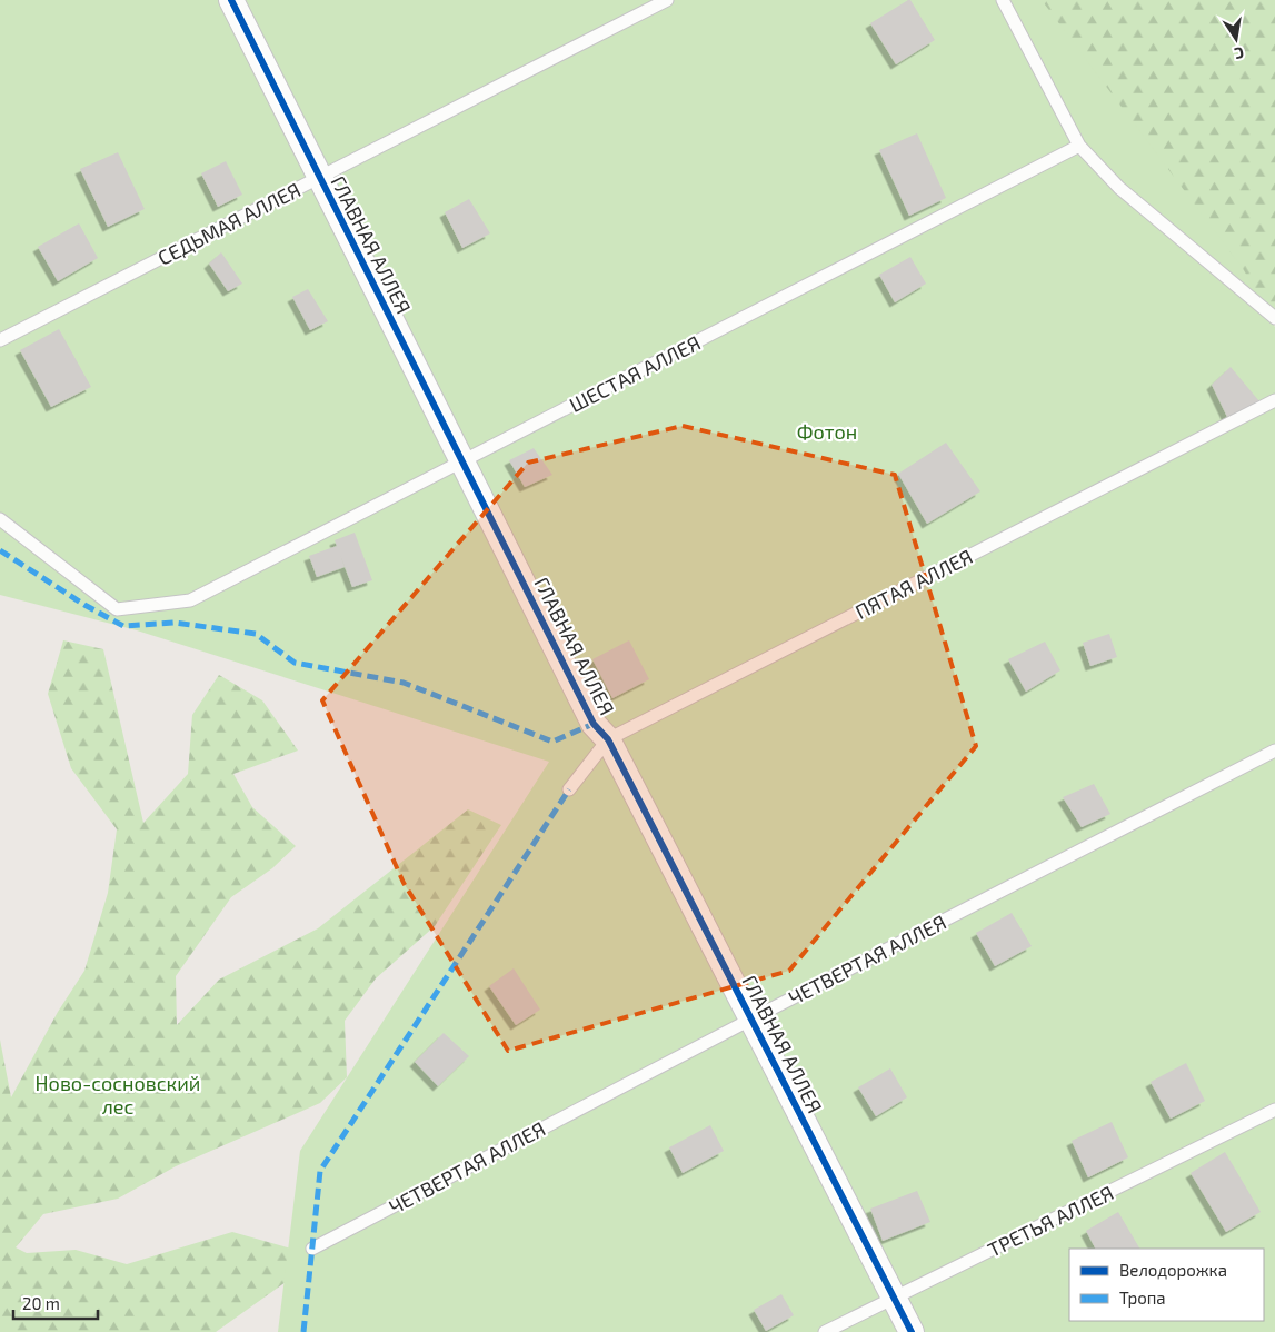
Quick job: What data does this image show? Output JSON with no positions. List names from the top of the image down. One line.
{"streets":{"street":["ГЛАВНАЯ АЛЛЕЯ"],"lane":["СЕДЬМАЯ АЛЛЕЯ","ШЕСТАЯ АЛЛЕЯ","ПЯТАЯ АЛЛЕЯ","ЧЕТВЕРТАЯ АЛЛЕЯ","ТРЕТЬЯ АЛЛЕЯ"]},"crossings":[["СЕДЬМАЯ АЛЛЕЯ","ГЛАВНАЯ АЛЛЕЯ"],["ГЛАВНАЯ АЛЛЕЯ","ШЕСТАЯ АЛЛЕЯ"],["ГЛАВНАЯ АЛЛЕЯ","ПЯТАЯ АЛЛЕЯ"],["ГЛАВНАЯ АЛЛЕЯ","ЧЕТВЕРТАЯ АЛЛЕЯ"],["ГЛАВНАЯ АЛЛЕЯ","ТРЕТЬЯ АЛЛЕЯ"]],"parks":["Фотон","Ново-сосновский лес"],"legend":["Велодорожка","Тропа"],"scale_bar":"20 m","north":"bottom"}
